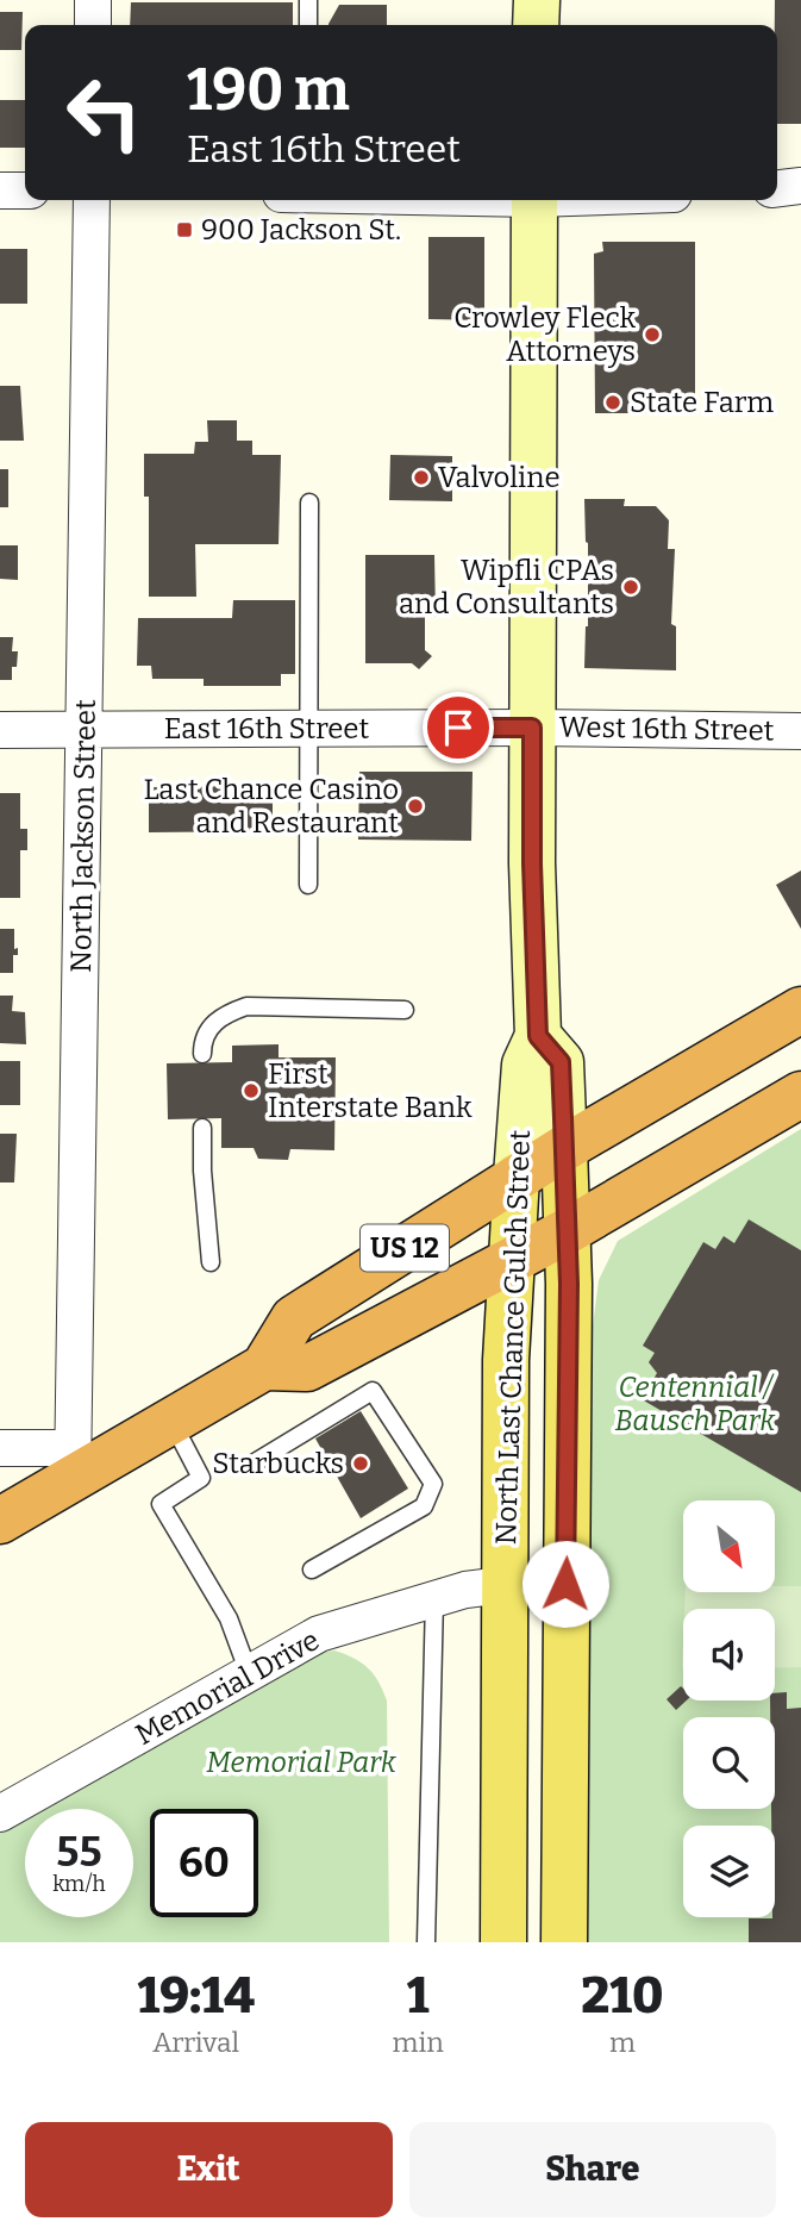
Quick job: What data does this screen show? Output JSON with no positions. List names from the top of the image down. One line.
{"streets":{"highway":["US 12"],"main road":["North Last Chance Gulch Street"],"street":["East 16th Street","West 16th Street","North Jackson Street","Memorial Drive"]},"crossings":[["East 16th Street","West 16th Street"],["East 16th Street","North Jackson Street"],["East 16th Street","North Last Chance Gulch Street"],["West 16th Street","North Last Chance Gulch Street"],["North Jackson Street","US 12"],["US 12","North Last Chance Gulch Street"],["North Last Chance Gulch Street","Memorial Drive"]],"parks":["Centennial / Bausch Park","Memorial Park"],"places":{"transit":["900 Jackson St."],"other":["Crowley Fleck Attorneys","State Farm","Valvoline","Wipfli CPAs and Consultants","Last Chance Casino and Restaurant","First Interstate Bank","Starbucks"]},"north":"bottom right","page":{"turn":["190 m","East 16th Street"],"speed":"55 km/h","limit":"60","eta":["19:14","Arrival","1","min","210","m"],"buttons":["Exit","Share"]}}
